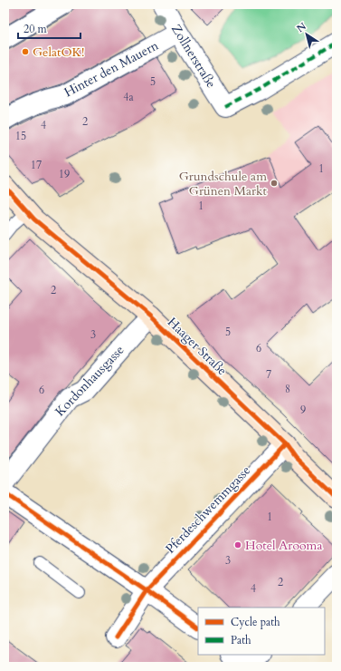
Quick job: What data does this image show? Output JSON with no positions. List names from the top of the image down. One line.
{"streets":{"street":["Zollnerstraße","Hinter den Mauern","Haager Straße","Kordonhausgasse","Pferdeschwemmgasse"]},"crossings":[["Zollnerstraße","Hinter den Mauern"],["Haager Straße","Kordonhausgasse"],["Haager Straße","Pferdeschwemmgasse"]],"places":["GelatOK!","Grundschule am Grünen Markt","Hotel Arooma"],"house_numbers":["5","4a","2","4","15","17","1","19","1","2","5","3","6","7","8","6","9","1","3","2","4"],"legend":["Cycle path","Path"],"scale_bar":"20 m","north":"top left"}
